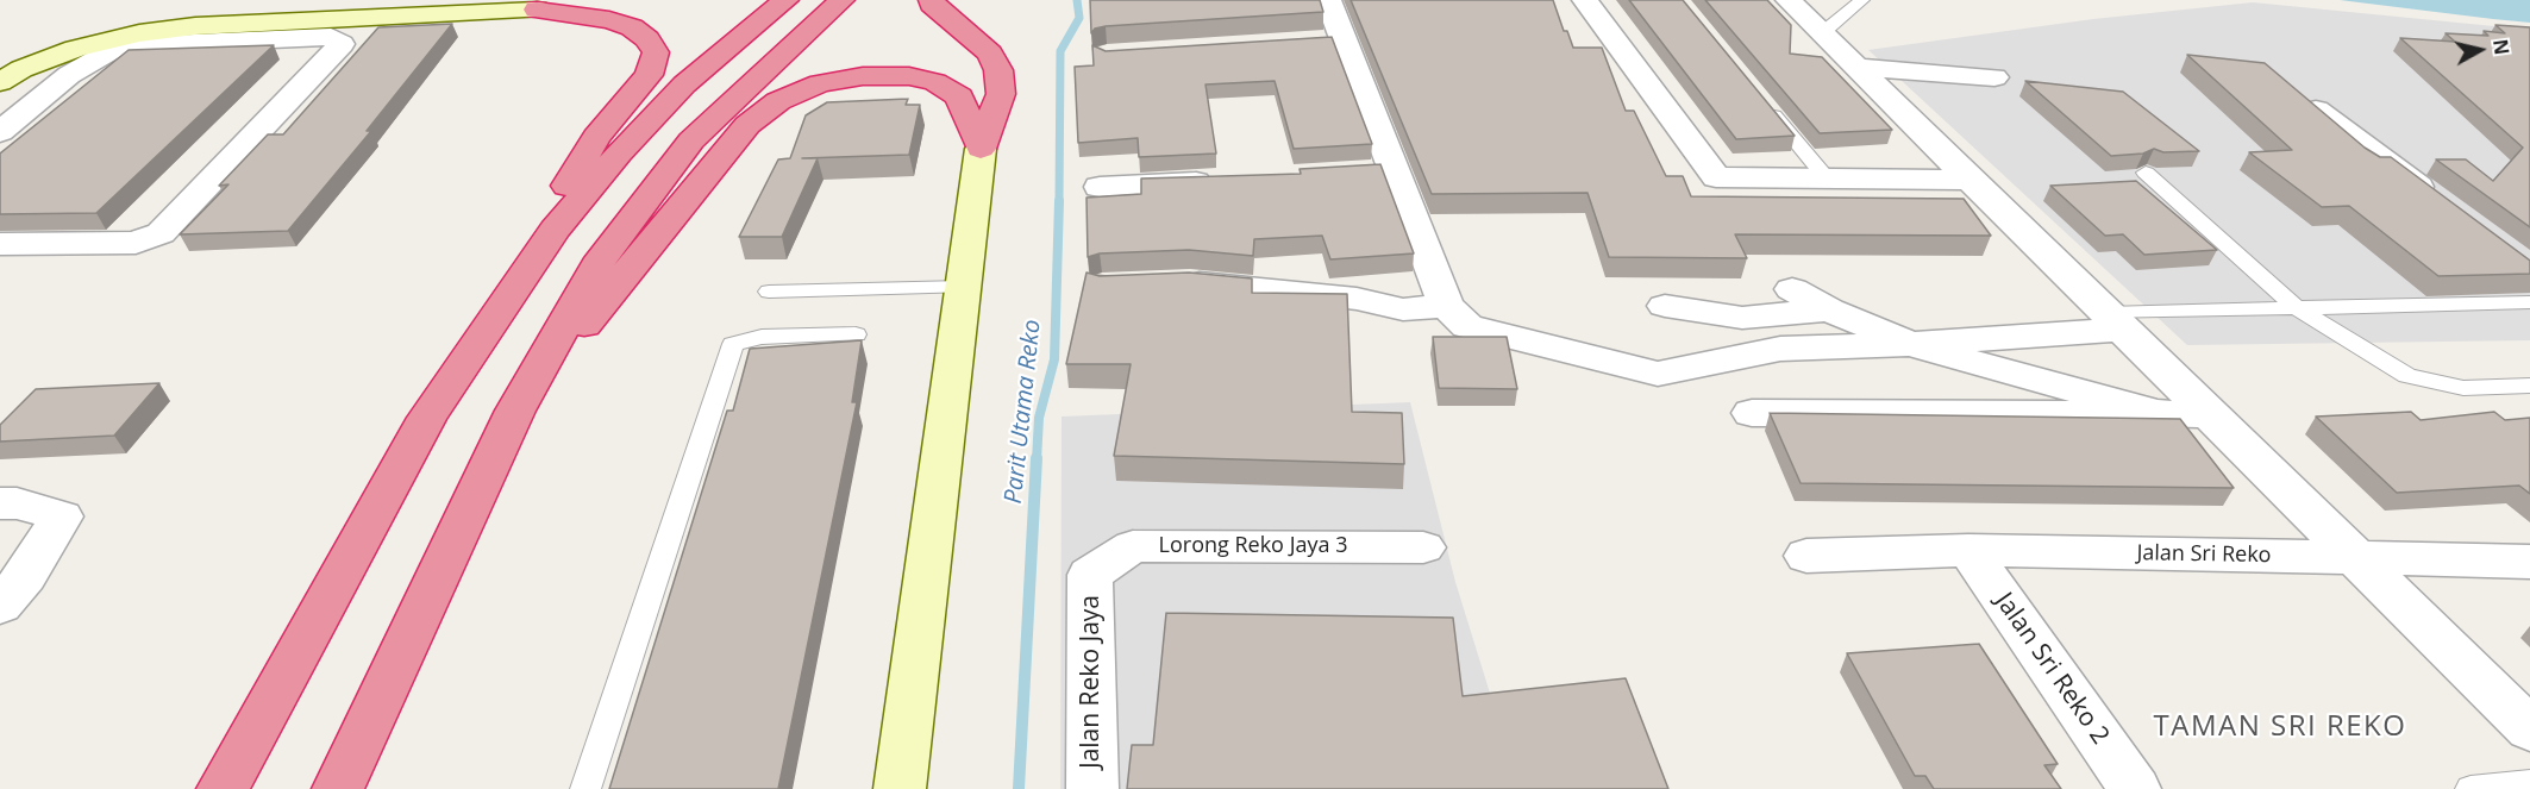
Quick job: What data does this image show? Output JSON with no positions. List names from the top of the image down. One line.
{"streets":{"street":["Lorong Reko Jaya 3","Jalan Sri Reko","Jalan Sri Reko 2","Jalan Reko Jaya"]},"crossings":[["Lorong Reko Jaya 3","Jalan Reko Jaya"],["Jalan Sri Reko","Jalan Sri Reko 2"]],"districts":["TAMAN SRI REKO"],"water":["Parit Utama Reko"],"north":"right"}
